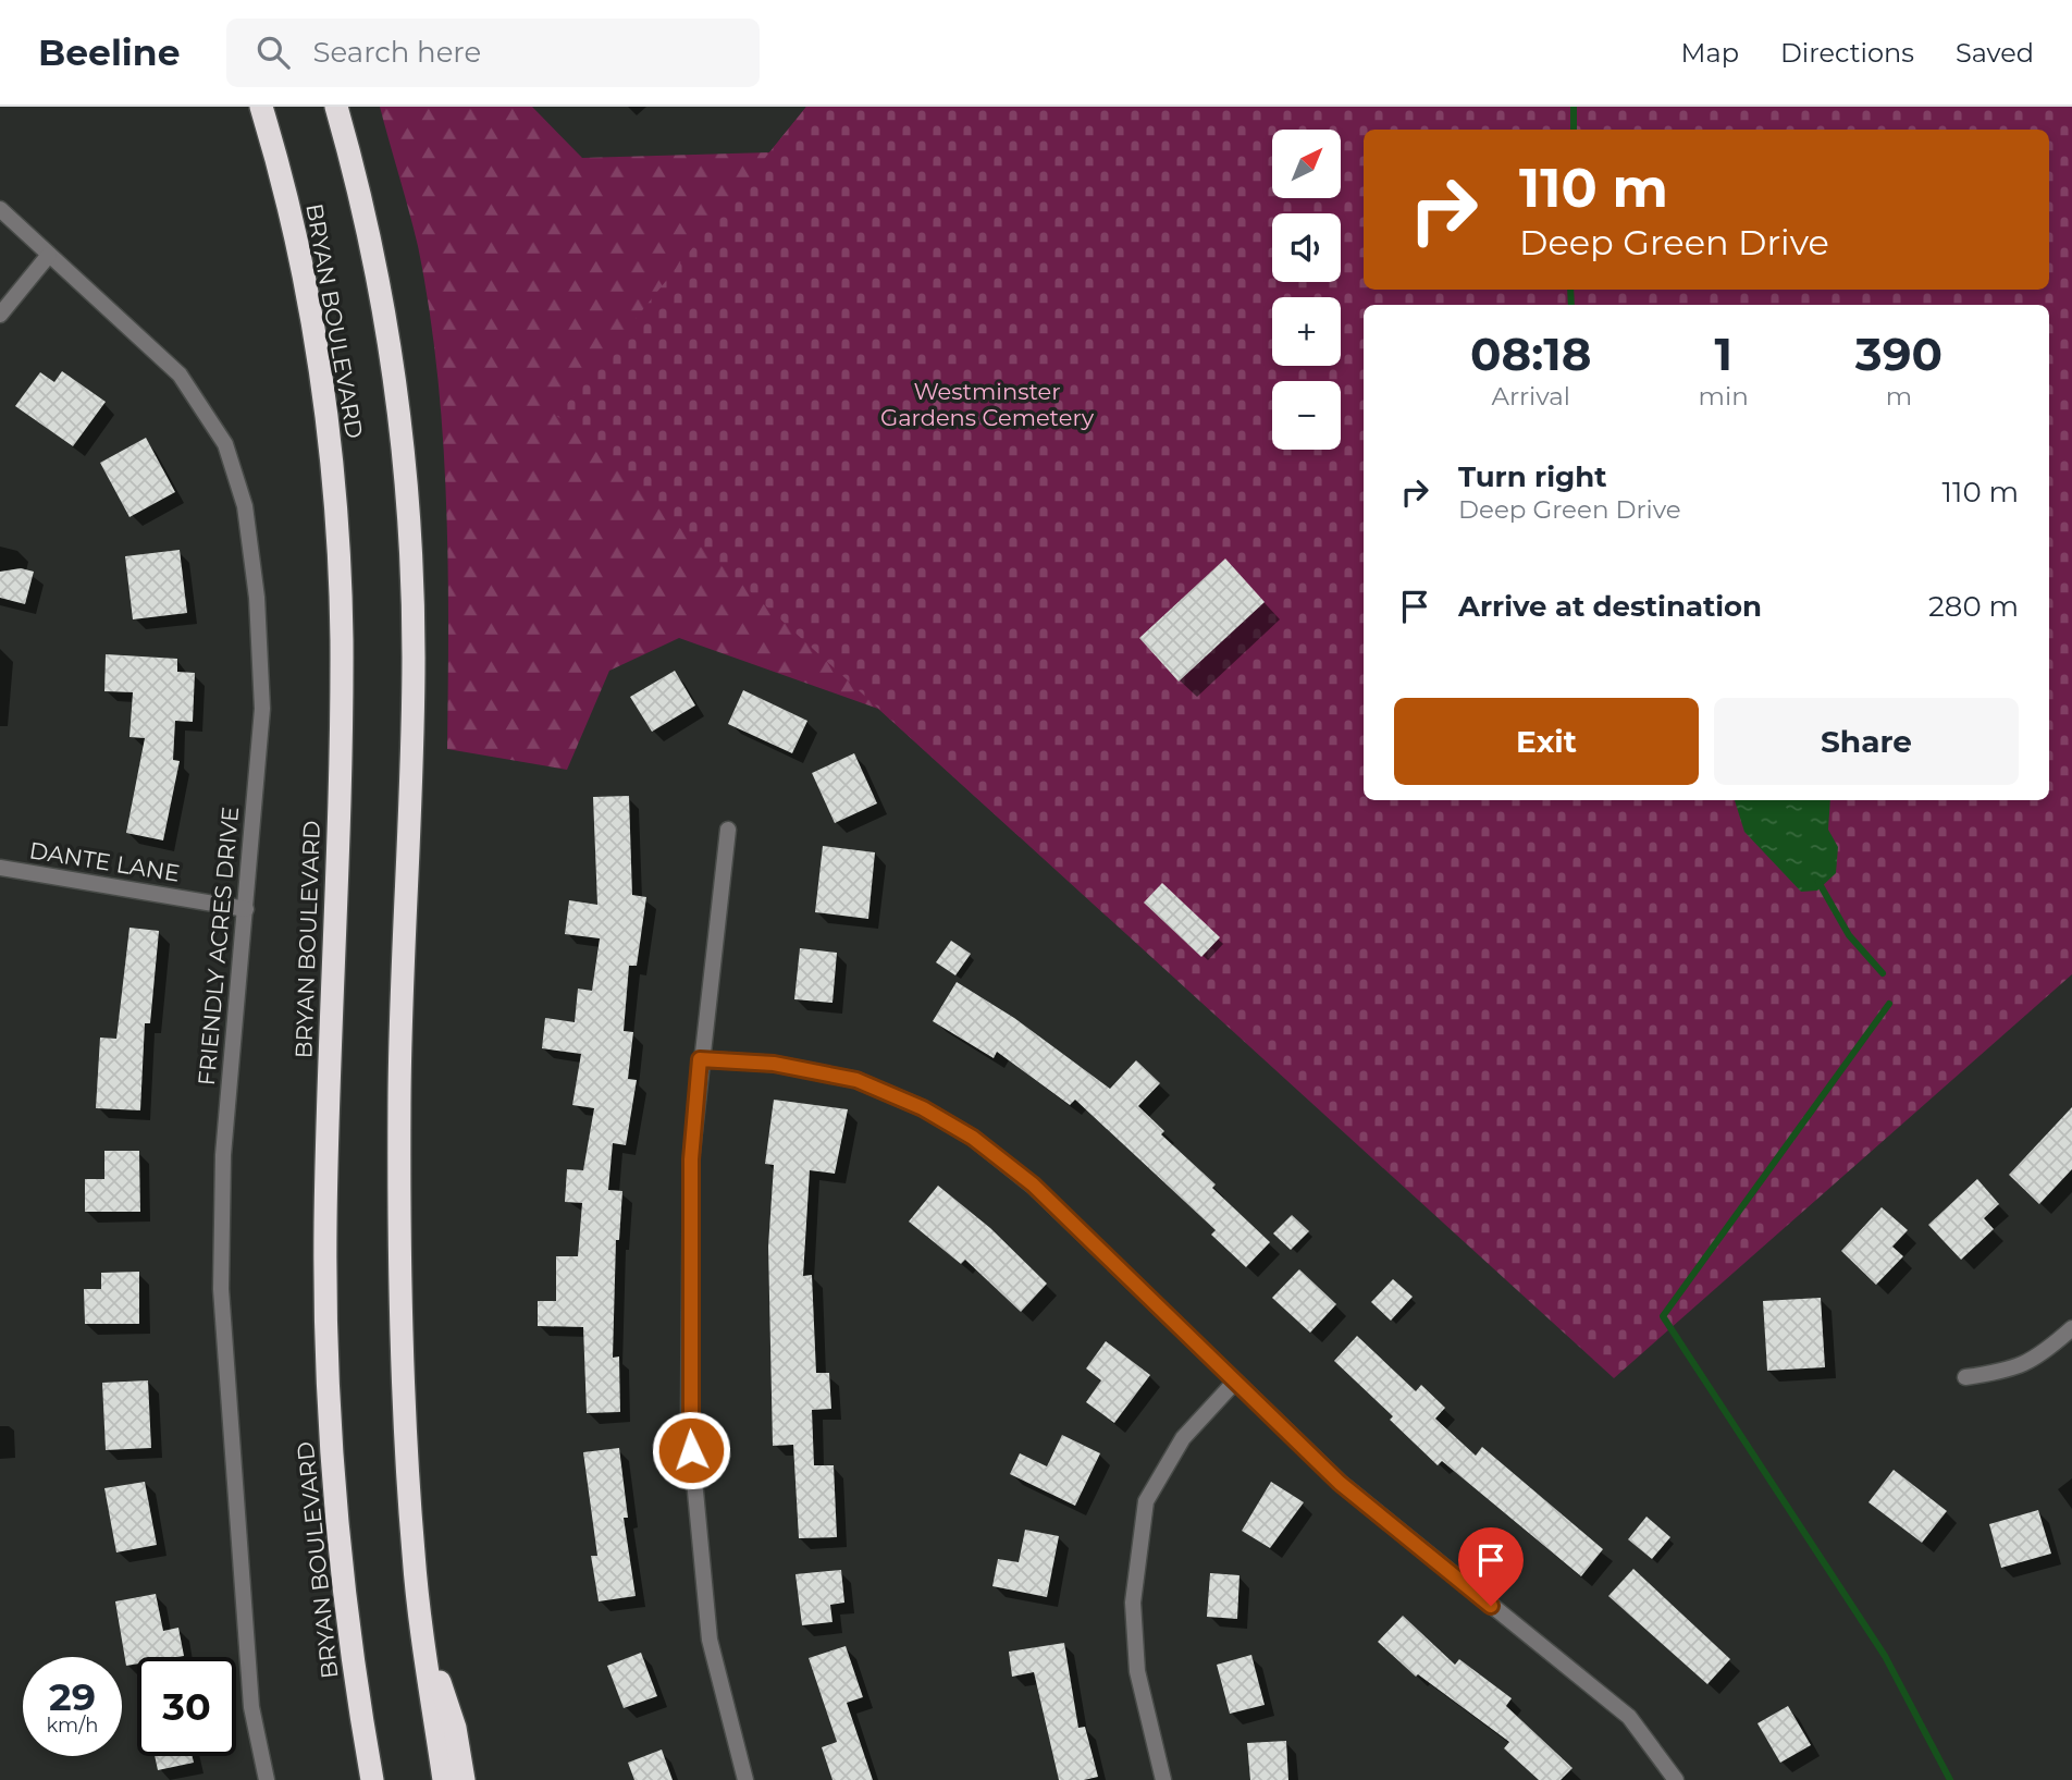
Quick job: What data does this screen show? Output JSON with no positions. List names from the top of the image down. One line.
{"streets":{"highway":["BRYAN BOULEVARD"],"street":["DANTE LANE","FRIENDLY ACRES DRIVE"]},"crossings":[["DANTE LANE","FRIENDLY ACRES DRIVE"]],"parks":["Westminster Gardens Cemetery"],"north":"top right","page":{"header":"Beeline","search":"Search here","nav":["Map","Directions","Saved"],"map_buttons":["+","−"],"turn":["110 m","Deep Green Drive"],"eta":["08:18","Arrival","1","min","390","m"],"list":[{"name":"Turn right","note":"Deep Green Drive","value":"110 m"},{"name":"Arrive at destination","value":"280 m"}],"buttons":["Exit","Share"],"speed":"29 km/h","limit":"30"}}
